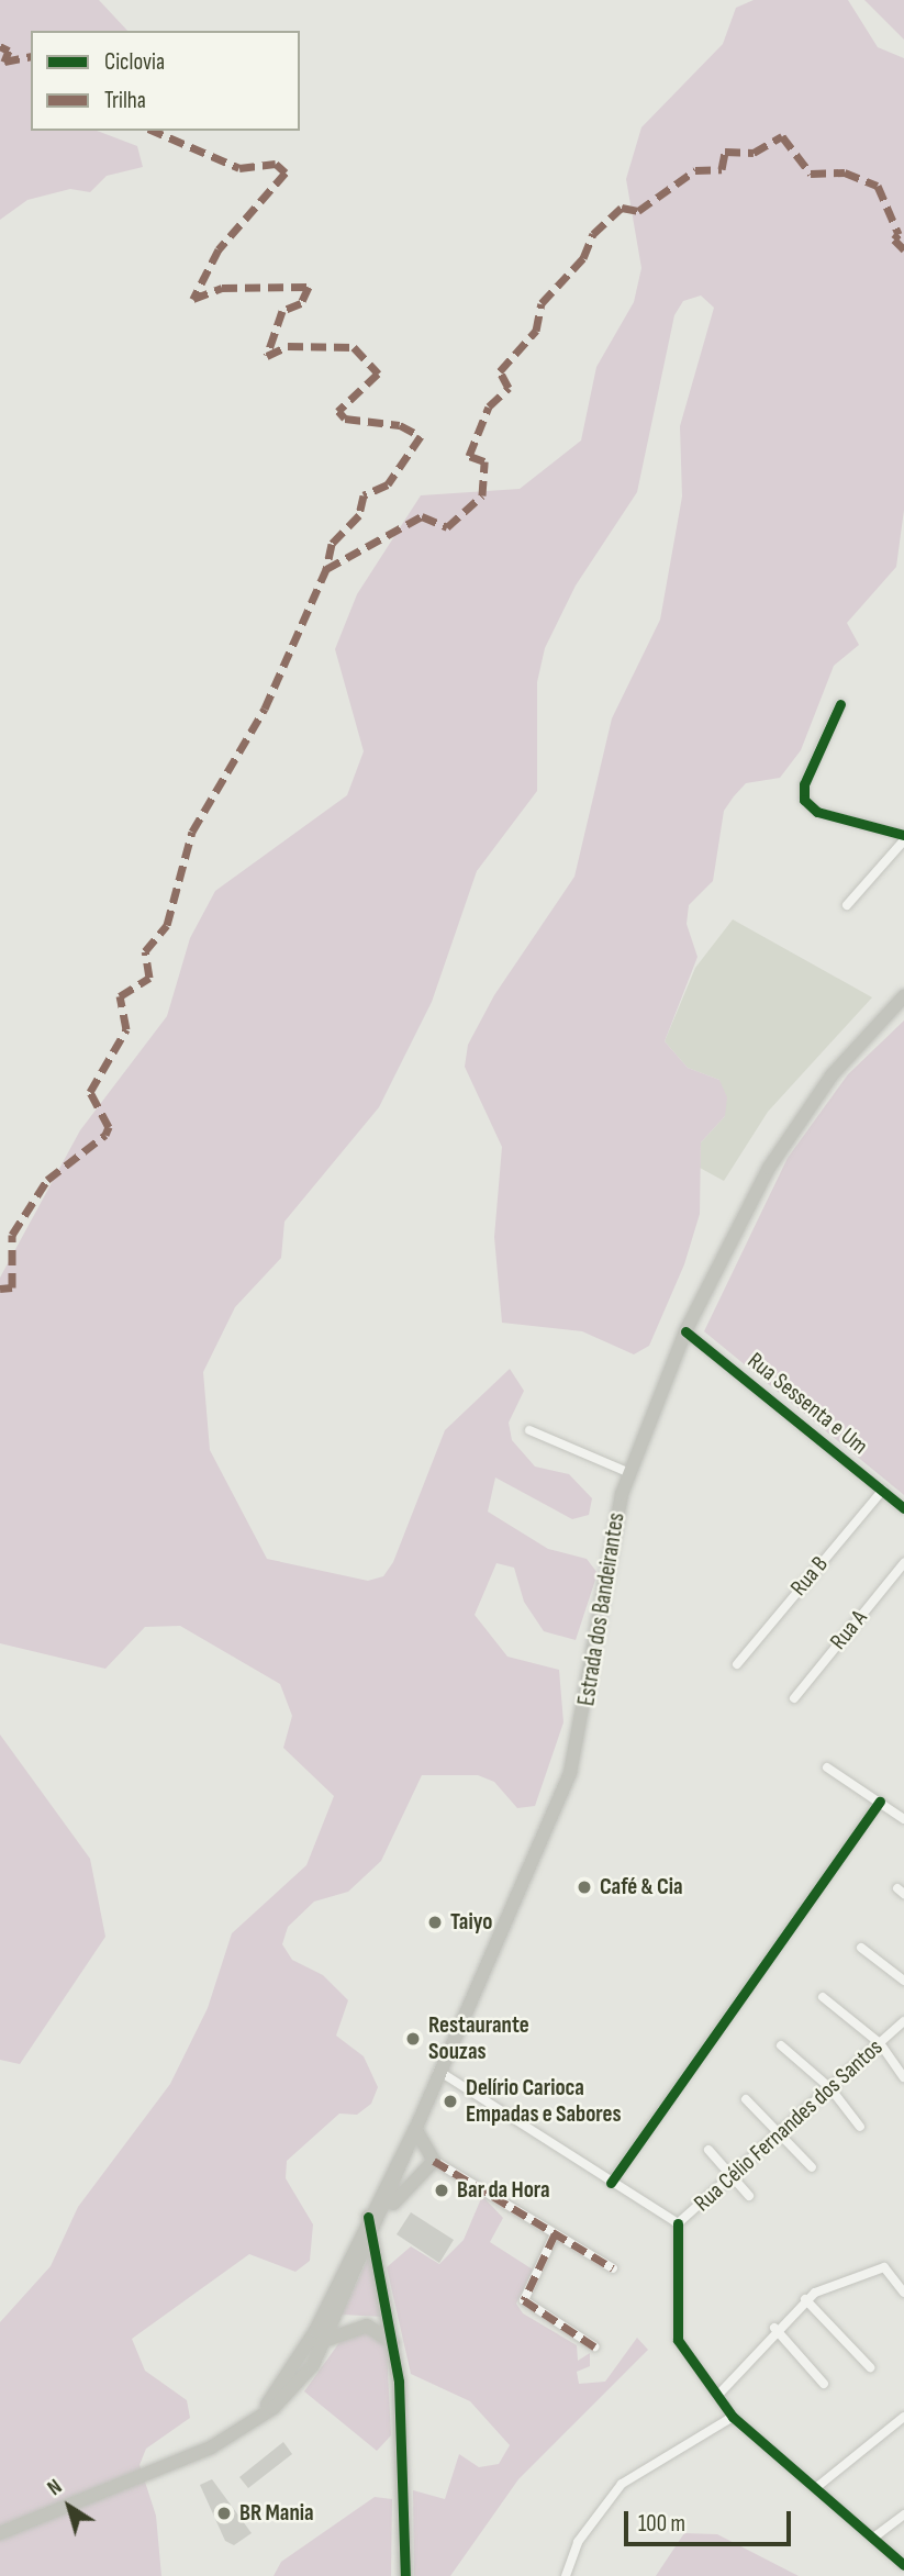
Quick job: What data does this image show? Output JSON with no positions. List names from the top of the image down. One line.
{"streets":{"main road":["Estrada dos Bandeirantes"],"street":["Rua Sessenta e Um","Rua B","Rua A","Rua Célio Fernandes dos Santos"]},"crossings":[["Rua Sessenta e Um","Rua B"],["Rua Sessenta e Um","Estrada dos Bandeirantes"],["Estrada dos Bandeirantes","Rua Célio Fernandes dos Santos"]],"places":["Café & Cia","Taiyo","Restaurante Souzas","Delírio Carioca Empadas e Sabores","Bar da Hora","BR Mania"],"legend":["Ciclovia","Trilha"],"scale_bar":"100 m","north":"top left"}
